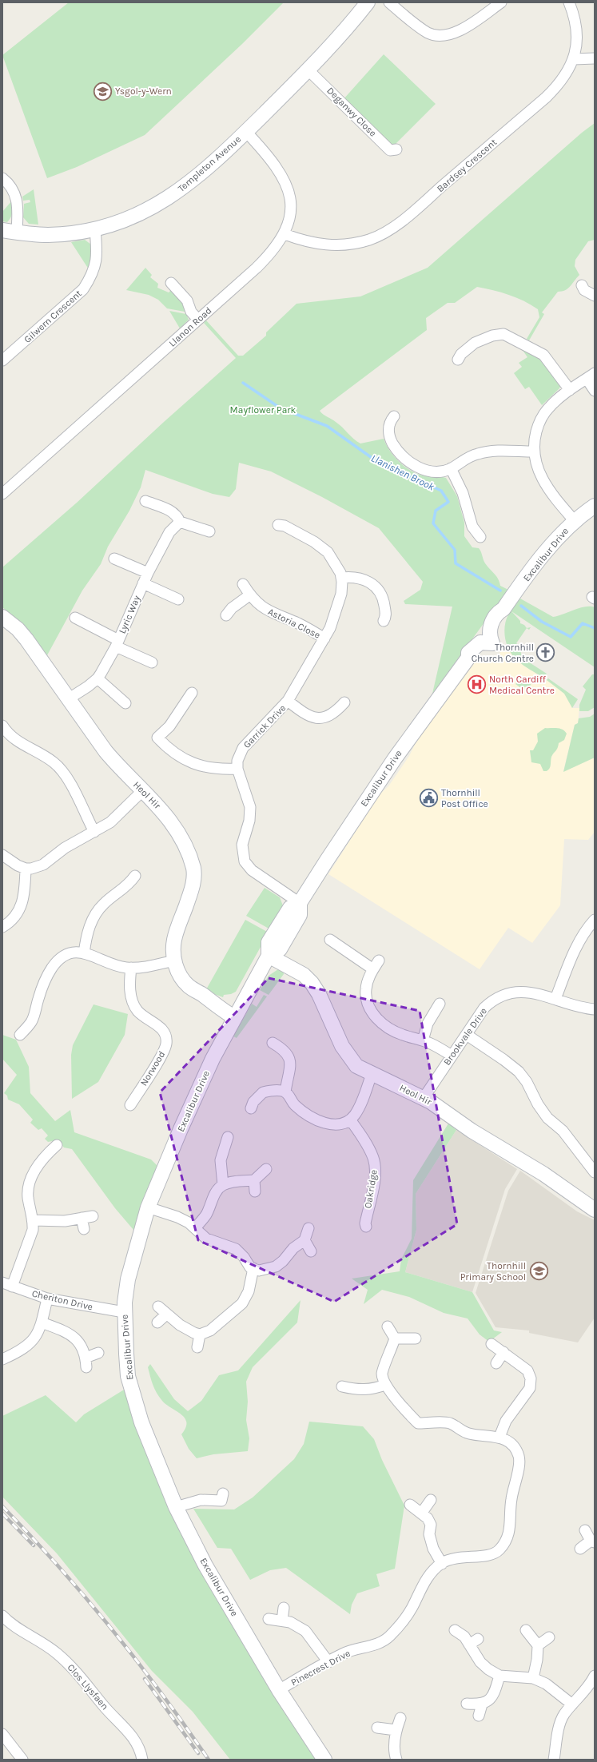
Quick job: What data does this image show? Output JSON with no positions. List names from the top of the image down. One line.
{"streets":{"street":["Deganwy Close","Templeton Avenue","Bardsey Crescent","Gilwern Crescent","Llanon Road","Excalibur Drive","Lyric Way","Astoria Close","Garrick Drive","Heol Hir","Brookvale Drive","Norwood","Oakridge","Cheriton Drive","Pinecrest Drive","Clos Llysfaen"]},"crossings":[["Deganwy Close","Templeton Avenue"],["Templeton Avenue","Gilwern Crescent"],["Templeton Avenue","Llanon Road"],["Bardsey Crescent","Llanon Road"],["Excalibur Drive","Heol Hir"],["Excalibur Drive","Cheriton Drive"],["Excalibur Drive","Pinecrest Drive"],["Lyric Way","Heol Hir"],["Astoria Close","Garrick Drive"],["Heol Hir","Brookvale Drive"]],"water":["Llanishen Brook"],"parks":["Mayflower Park"],"places":{"school or university":["Ysgol-y-Wern","Thornhill Primary School"],"church":["Thornhill Church Centre"],"hospital":["North Cardiff Medical Centre"],"public building":["Thornhill Post Office"]}}
